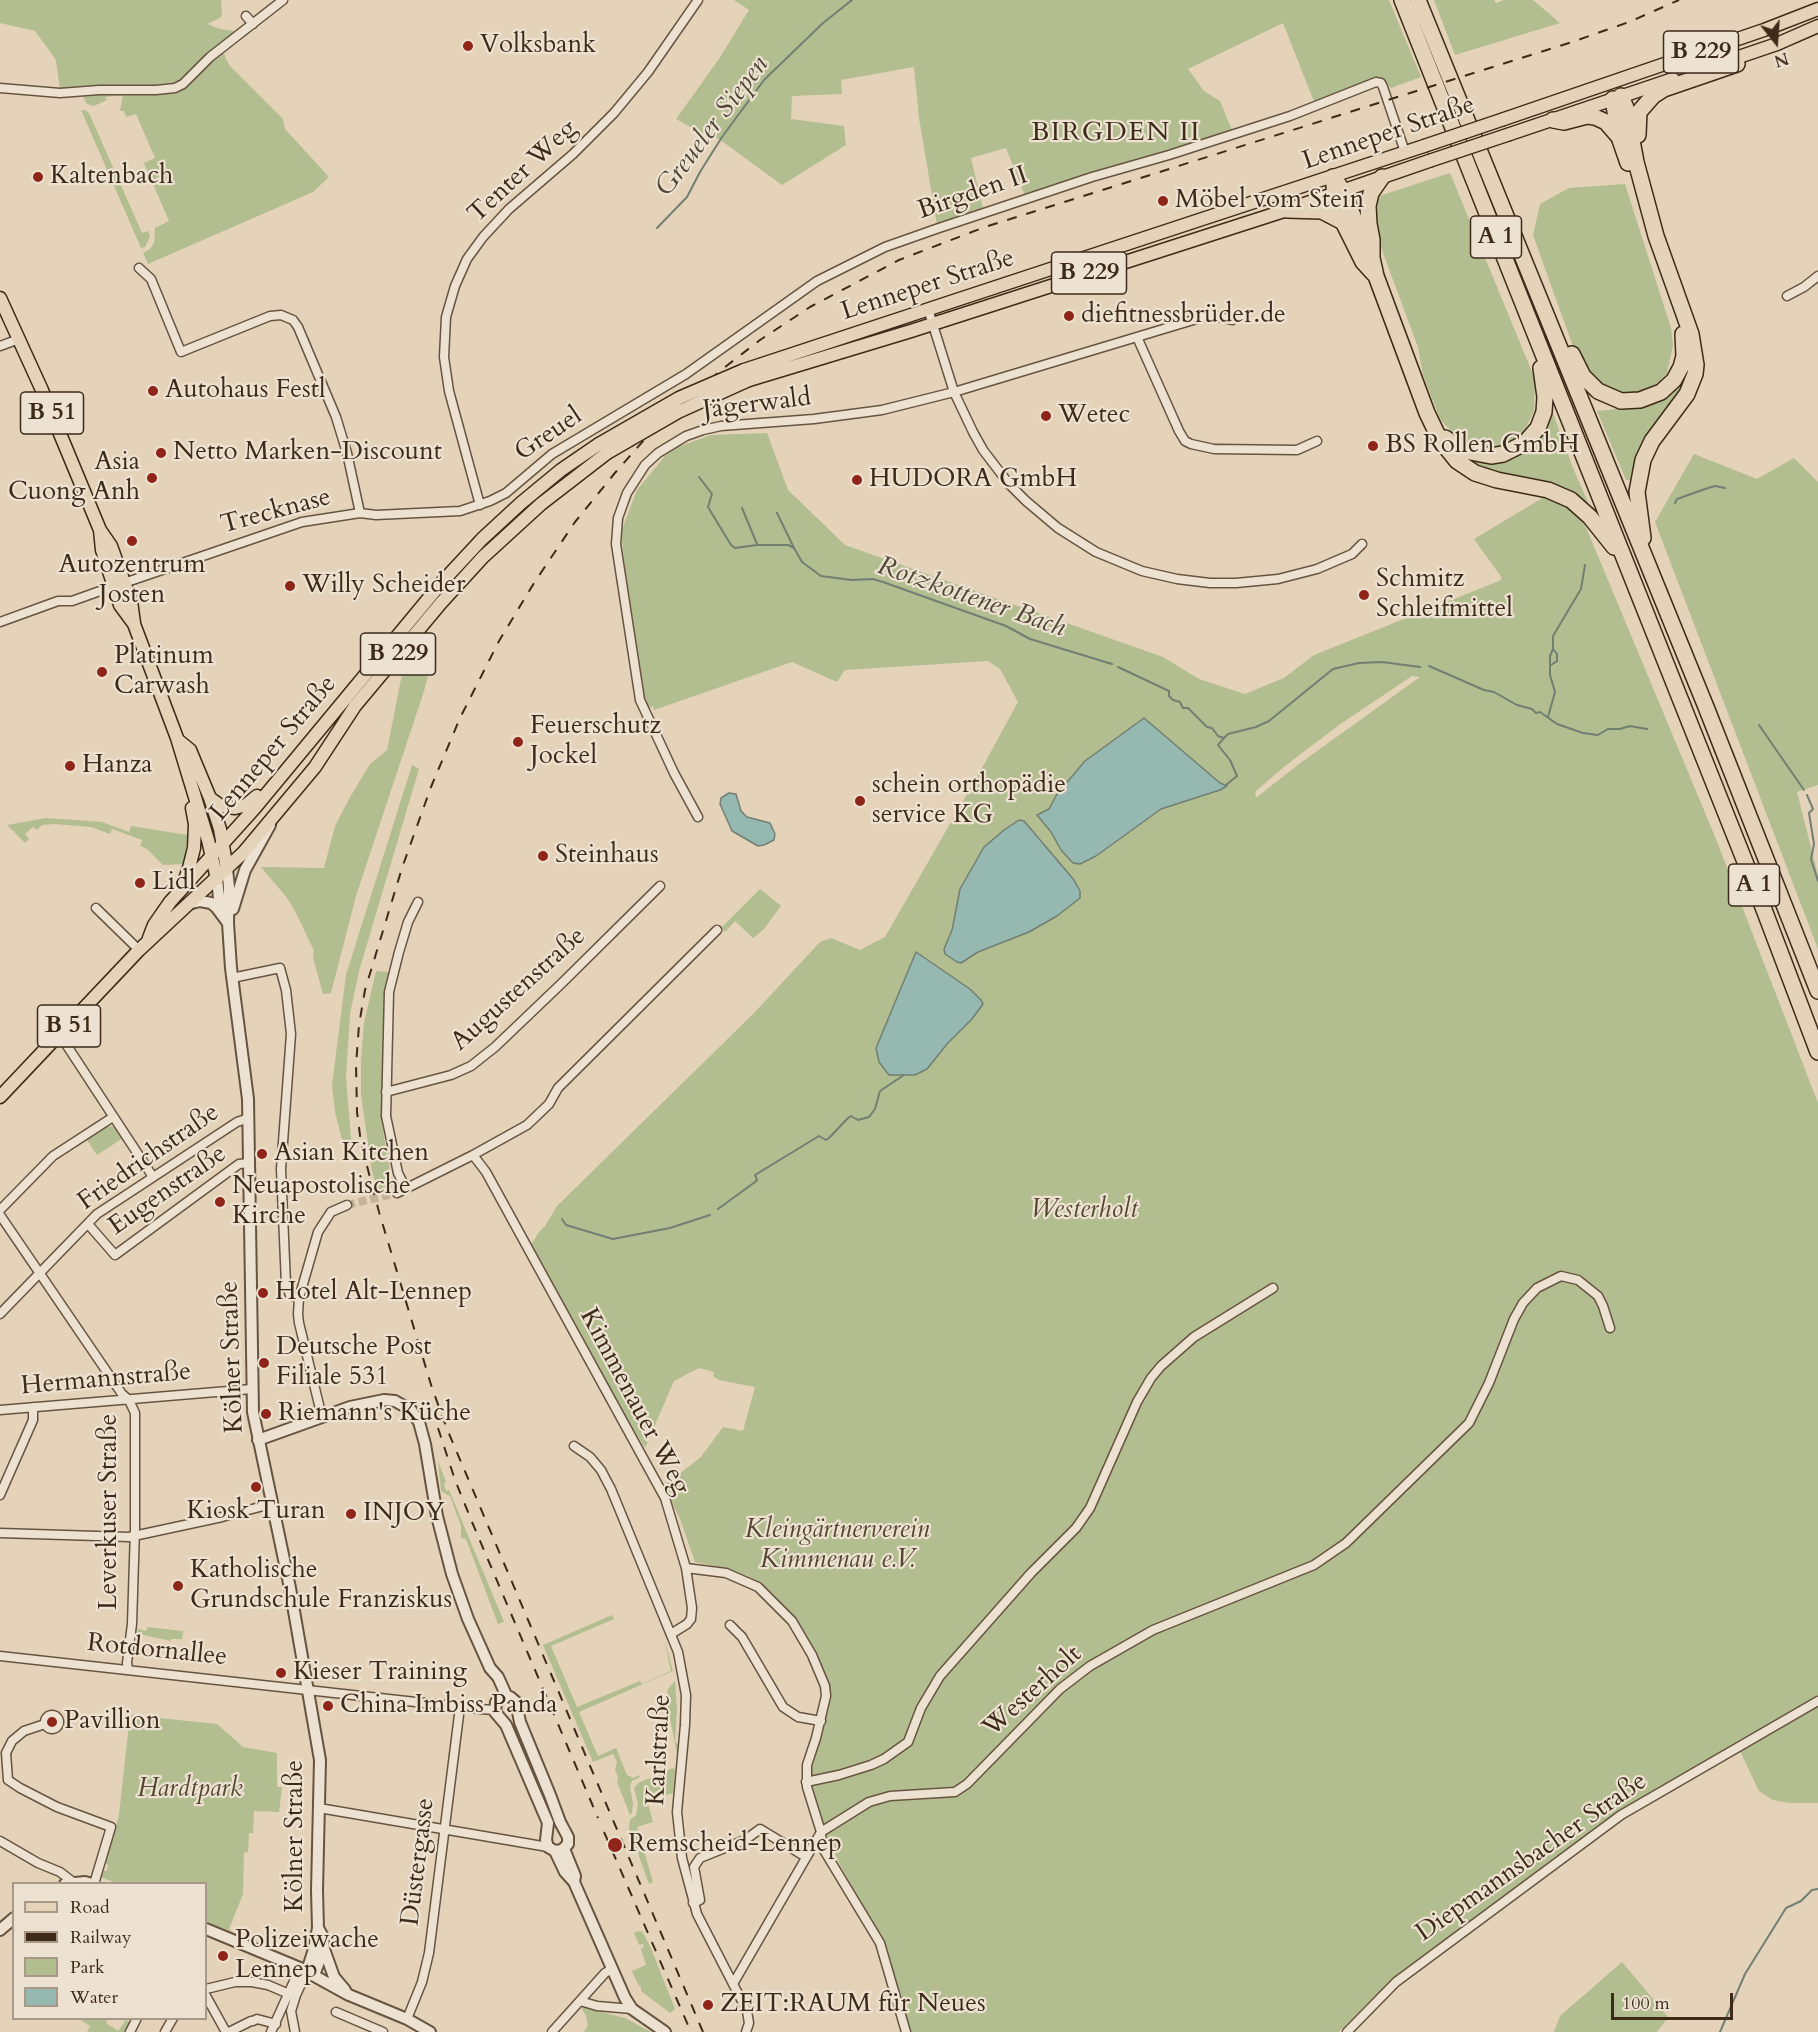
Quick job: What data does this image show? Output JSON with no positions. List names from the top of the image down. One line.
{"streets":{"highway":["A 1"],"main road":["B 229","Lenneper Straße","B 51","Kölner Straße"],"street":["Tenter Weg","Birgden II","Jägerwald","Greuel","Trecknase","Augustenstraße","Friedrichstraße","Eugenstraße","Hermannstraße","Kimmenauer Weg","Leverkuser Straße","Rotdornallee","Westerholt","Karlstraße","Diepmannsbacher Straße","Düstergasse"]},"crossings":[["B 229","Lenneper Straße"],["B 229","B 51"],["B 229","Kölner Straße"],["Lenneper Straße","Birgden II"],["Lenneper Straße","B 51"],["Lenneper Straße","Kölner Straße"],["Tenter Weg","Greuel"],["Tenter Weg","Trecknase"],["Birgden II","Greuel"],["B 51","Trecknase"],["B 51","Kölner Straße"],["Greuel","Trecknase"],["Friedrichstraße","Eugenstraße"],["Friedrichstraße","Kölner Straße"],["Friedrichstraße","Leverkuser Straße"],["Eugenstraße","Kölner Straße"],["Kölner Straße","Hermannstraße"],["Kölner Straße","Rotdornallee"],["Hermannstraße","Leverkuser Straße"],["Leverkuser Straße","Rotdornallee"],["Rotdornallee","Düstergasse"]],"districts":["BIRGDEN II"],"water":["Greueler Siepen","Rotzkottener Bach"],"parks":["Westerholt","Kleingärtnerverein Kimmenau e.V.","Hardtpark"],"places":["Volksbank","Kaltenbach","Möbel vom Stein","diefitnessbrüder.de","Autohaus Festl","Wetec","BS Rollen GmbH","Netto Marken-Discount","Asia Cuong Anh","HUDORA GmbH","Autozentrum Josten","Willy Scheider","Schmitz Schleifmittel","Platinum Carwash","Feuerschutz Jockel","Hanza","schein orthopädie service KG","Steinhaus","Lidl","Asian Kitchen","Neuapostolische Kirche","Hotel Alt-Lennep","Deutsche Post Filiale 531","Riemann's Küche","Kiosk Turan","INJOY","Katholische Grundschule Franziskus","Kieser Training","China Imbiss Panda","Pavillion","Remscheid-Lennep","Polizeiwache Lennep","ZEIT:RAUM für Neues"],"legend":["Road","Railway","Park","Water"],"scale_bar":"100 m","north":"bottom"}
